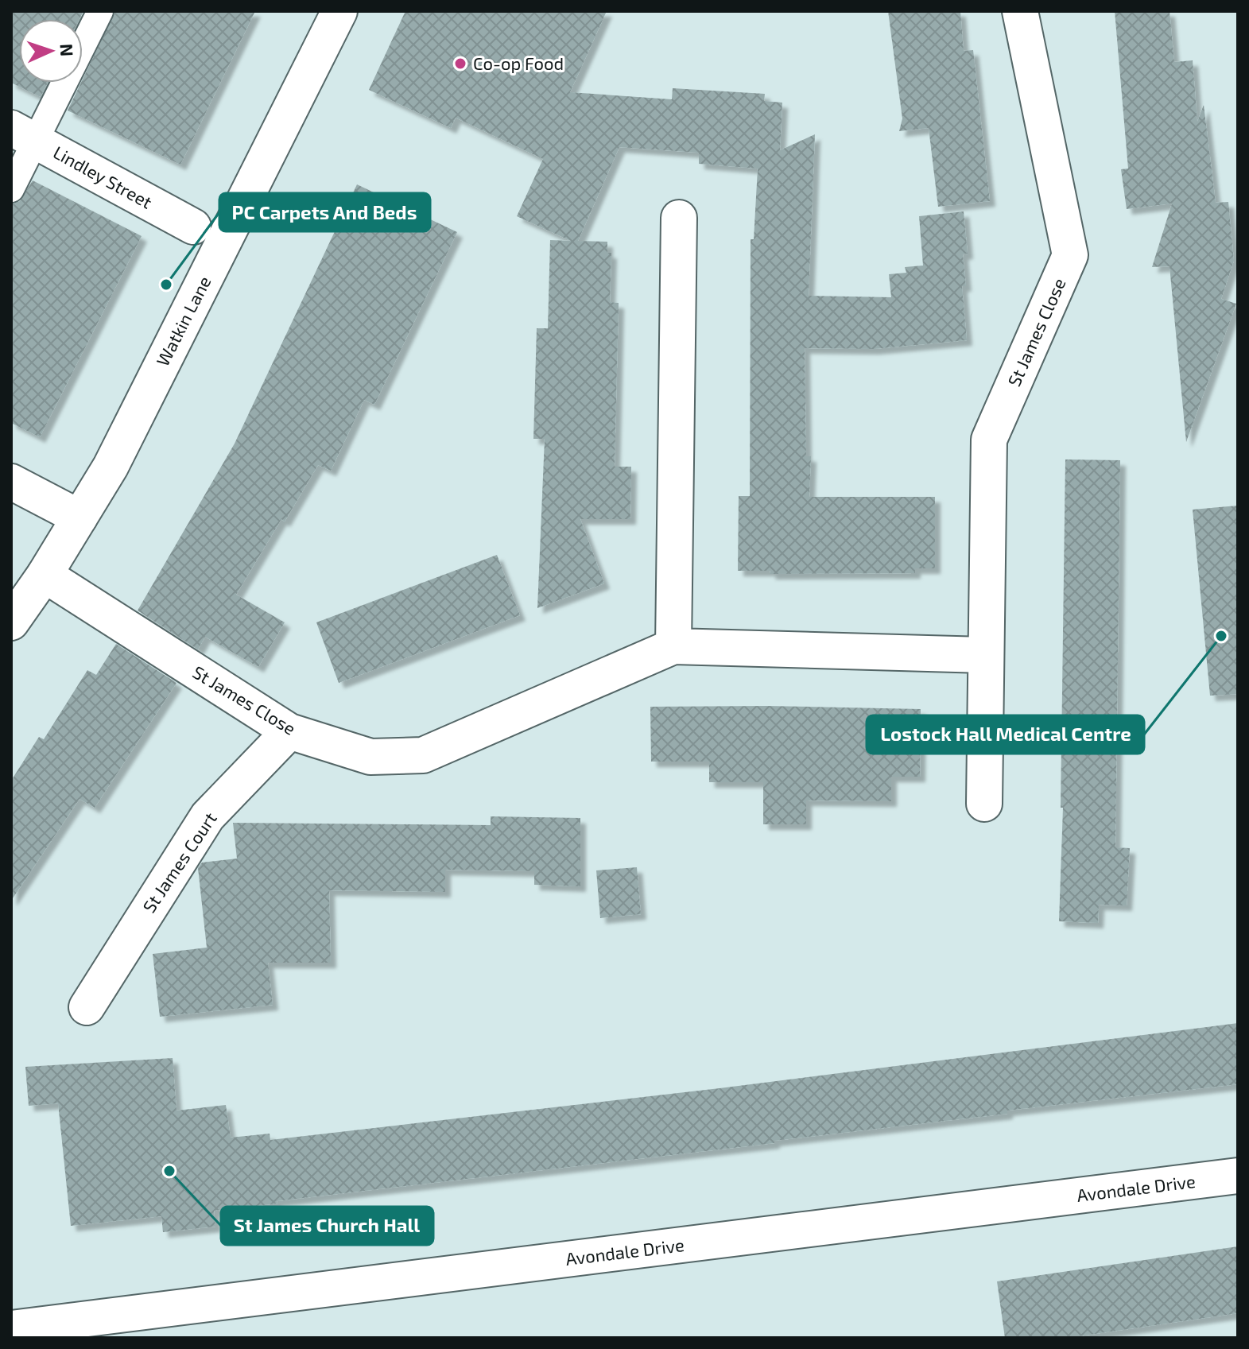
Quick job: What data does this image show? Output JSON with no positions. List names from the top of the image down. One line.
{"streets":{"street":["Lindley Street","Watkin Lane","St James Close","St James Court","Avondale Drive"]},"crossings":[["Watkin Lane","St James Close"],["St James Close","St James Court"]],"places":["Co-op Food","PC Carpets And Beds","Lostock Hall Medical Centre","St James Church Hall"],"north":"right"}
